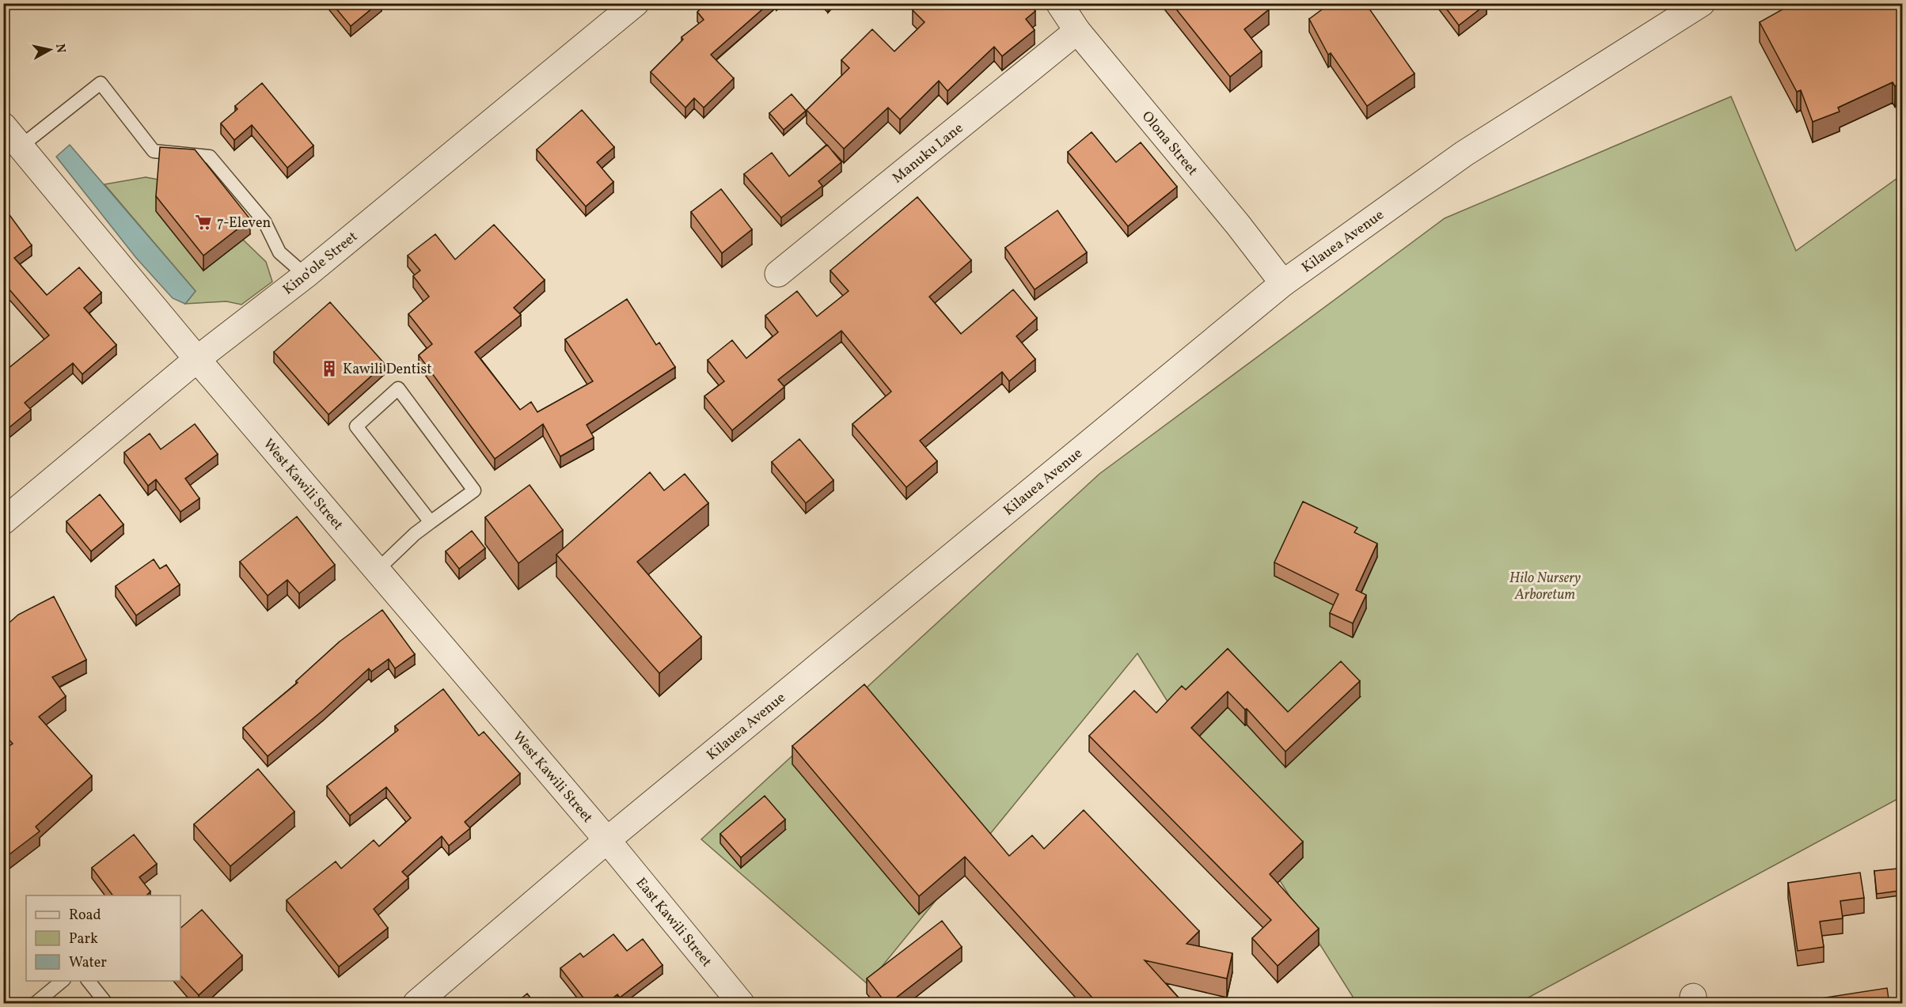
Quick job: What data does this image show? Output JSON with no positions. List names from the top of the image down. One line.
{"streets":{"street":["Olona Street","Manuku Lane","Kilauea Avenue","Kinoʻole Street","West Kawili Street","East Kawili Street"]},"crossings":[["Olona Street","Manuku Lane"],["Olona Street","Kilauea Avenue"],["Kilauea Avenue","West Kawili Street"],["Kilauea Avenue","East Kawili Street"],["Kinoʻole Street","West Kawili Street"],["West Kawili Street","East Kawili Street"]],"parks":["Hilo Nursery Arboretum"],"places":{"supermarket":["7-Eleven"],"building":["Kawili Dentist"]},"legend":["Road","Park","Water"],"north":"right"}
